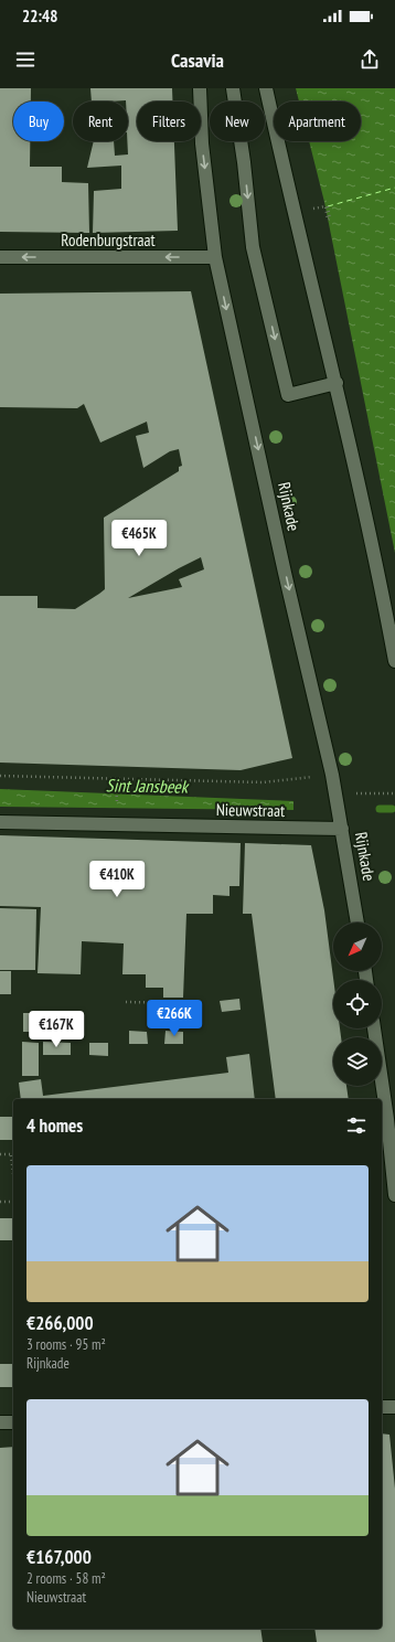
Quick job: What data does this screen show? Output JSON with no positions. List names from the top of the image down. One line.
{"streets":{"street":["Rodenburgstraat","Rijnkade","Nieuwstraat"]},"crossings":[["Rodenburgstraat","Rijnkade"],["Rijnkade","Nieuwstraat"]],"one_way":["Rodenburgstraat"],"water":["Sint Jansbeek"],"north":"bottom left","page":{"status":"22:48","header":"Casavia","chip":["Buy","Rent","Filters","New","Apartment"],"price":["€465K","€410K","€266K","€167K"],"heading":"4 homes","list":[{"name":"€266,000","note":"3 rooms · 95 m² · Rijnkade"},{"name":"€167,000","note":"2 rooms · 58 m² · Nieuwstraat"}]}}
